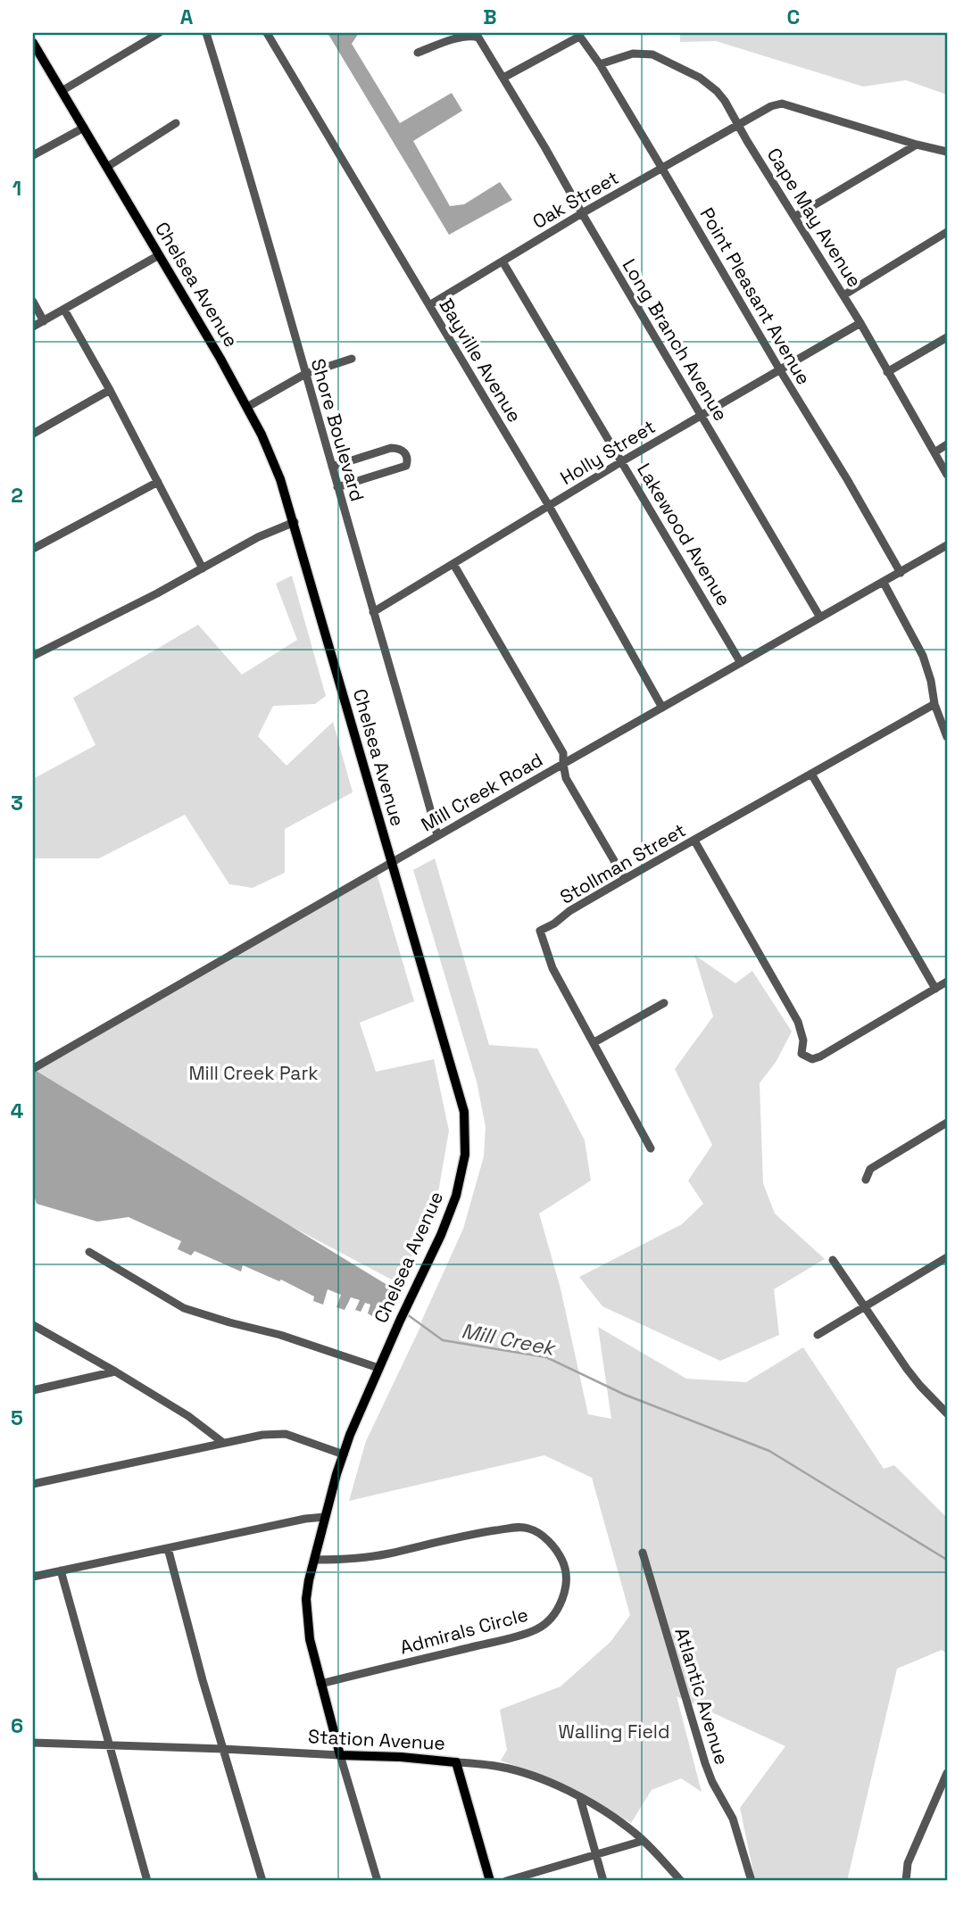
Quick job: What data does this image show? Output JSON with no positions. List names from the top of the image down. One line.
{"streets":{"main road":["Chelsea Avenue","Station Avenue"],"street":["Oak Street","Cape May Avenue","Point Pleasant Avenue","Long Branch Avenue","Bayville Avenue","Shore Boulevard","Holly Street","Lakewood Avenue","Mill Creek Road","Stollman Street","Admirals Circle","Atlantic Avenue"]},"crossings":[["Oak Street","Cape May Avenue"],["Oak Street","Point Pleasant Avenue"],["Oak Street","Long Branch Avenue"],["Oak Street","Bayville Avenue"],["Oak Street","Lakewood Avenue"],["Cape May Avenue","Point Pleasant Avenue"],["Cape May Avenue","Holly Street"],["Chelsea Avenue","Mill Creek Road"],["Chelsea Avenue","Admirals Circle"],["Chelsea Avenue","Station Avenue"],["Point Pleasant Avenue","Holly Street"],["Point Pleasant Avenue","Mill Creek Road"],["Long Branch Avenue","Holly Street"],["Long Branch Avenue","Mill Creek Road"],["Bayville Avenue","Holly Street"],["Bayville Avenue","Mill Creek Road"],["Shore Boulevard","Holly Street"],["Shore Boulevard","Mill Creek Road"],["Holly Street","Lakewood Avenue"],["Lakewood Avenue","Mill Creek Road"]],"water":["Mill Creek"],"parks":["Mill Creek Park","Walling Field"],"grid":{"columns":["A","B","C"],"rows":["1","2","3","4","5","6"]}}
